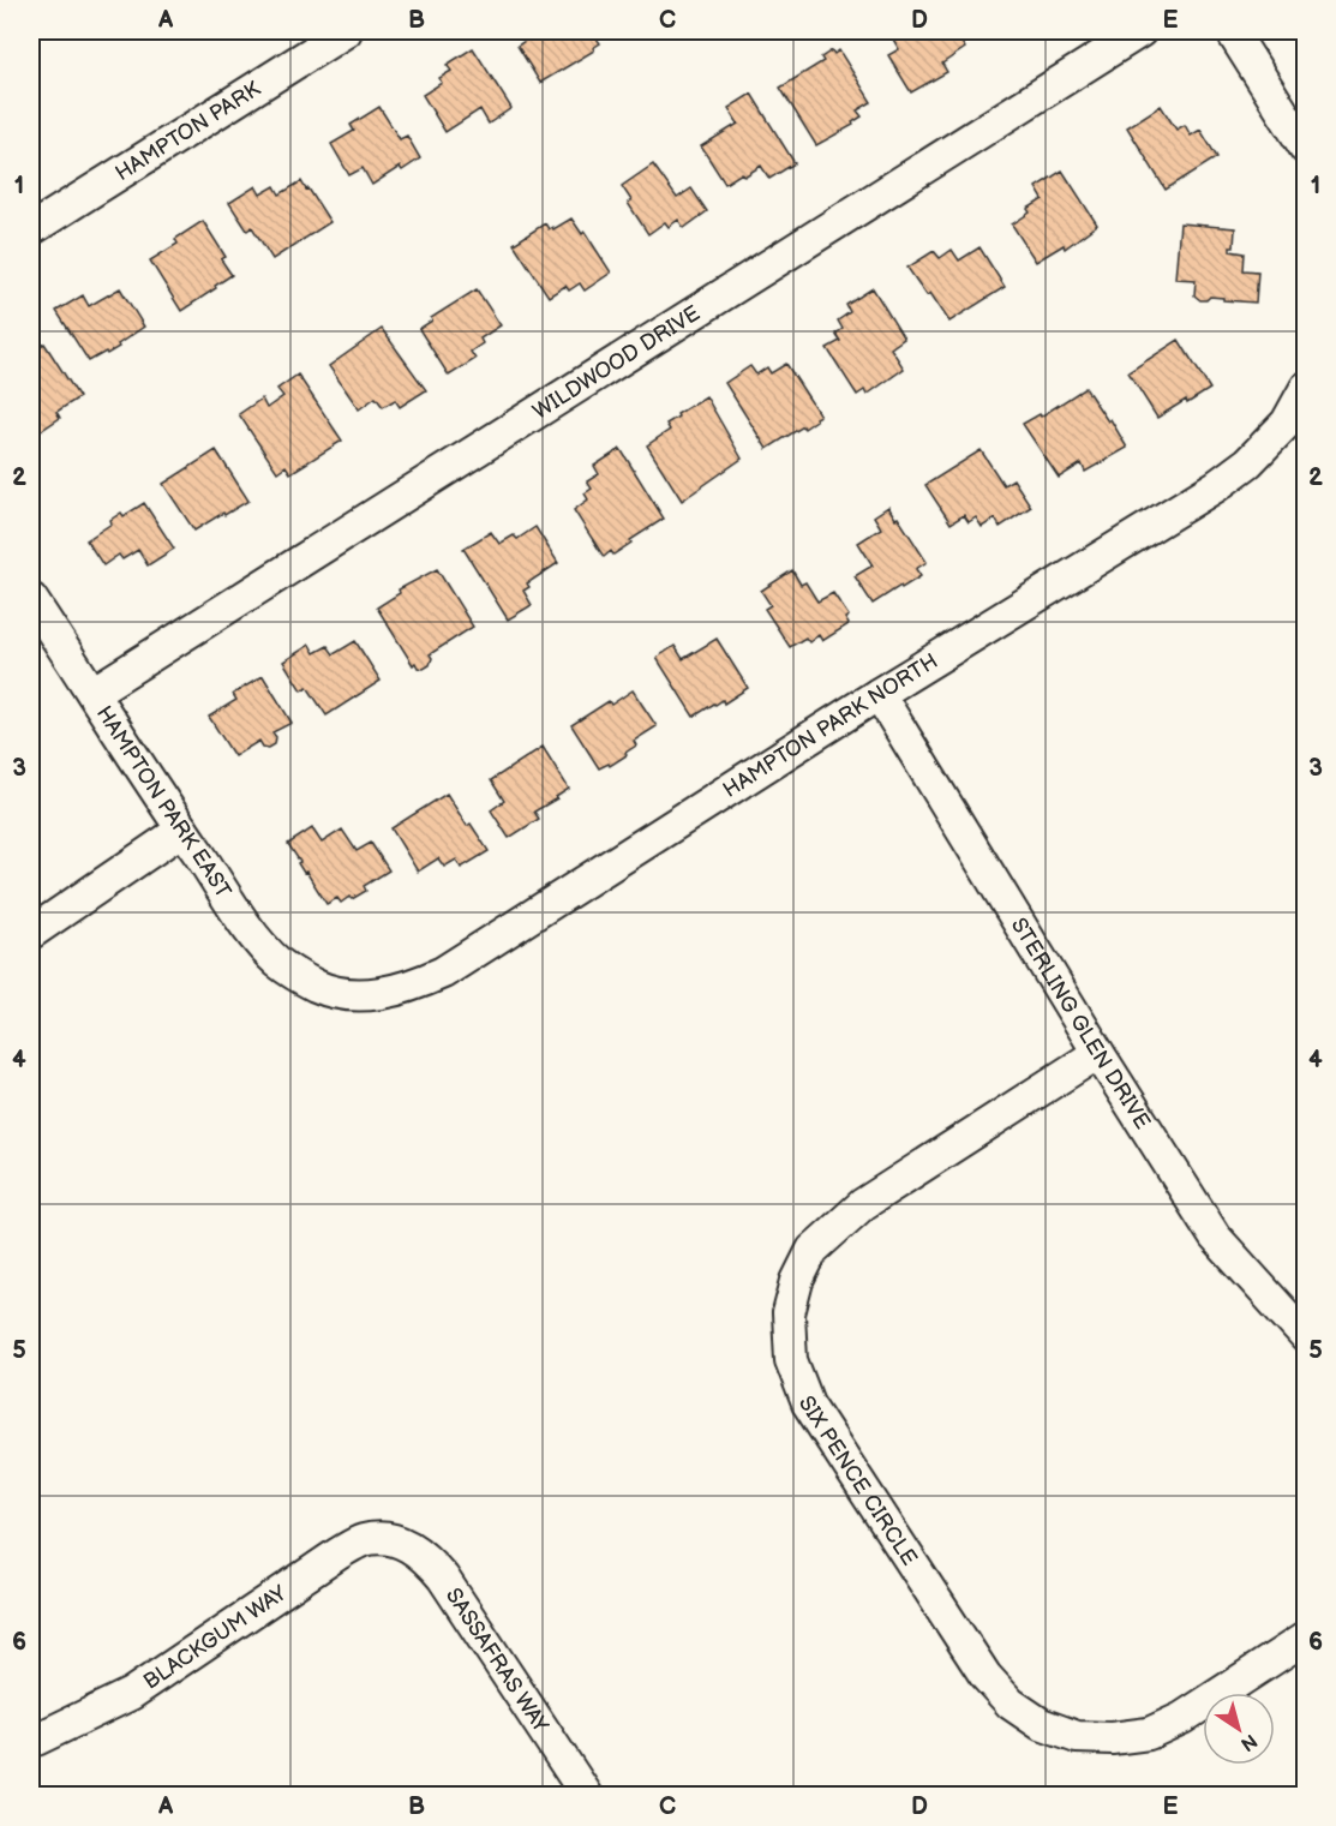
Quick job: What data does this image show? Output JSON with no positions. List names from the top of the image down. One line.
{"streets":{"street":["HAMPTON PARK","WILDWOOD DRIVE","HAMPTON PARK NORTH","HAMPTON PARK EAST","STERLING GLEN DRIVE","SIX PENCE CIRCLE","BLACKGUM WAY","SASSAFRAS WAY"]},"crossings":[["WILDWOOD DRIVE","HAMPTON PARK EAST"],["HAMPTON PARK NORTH","HAMPTON PARK EAST"],["HAMPTON PARK NORTH","STERLING GLEN DRIVE"],["STERLING GLEN DRIVE","SIX PENCE CIRCLE"],["BLACKGUM WAY","SASSAFRAS WAY"]],"north":"bottom right","grid":{"columns":["A","B","C","D","E"],"rows":["1","2","3","4","5","6"]}}
